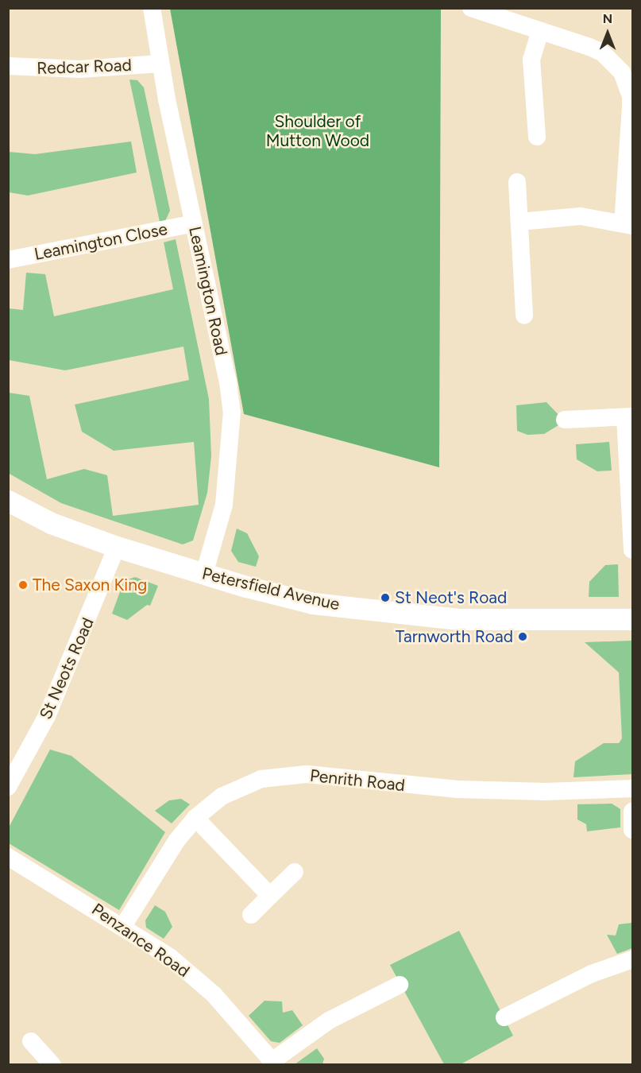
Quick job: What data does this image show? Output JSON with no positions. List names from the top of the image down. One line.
{"streets":{"street":["Redcar Road","Leamington Close","Leamington Road","Petersfield Avenue","St Neots Road","Penrith Road","Penzance Road"]},"crossings":[["Redcar Road","Leamington Road"],["Leamington Close","Leamington Road"],["Leamington Road","Petersfield Avenue"],["Petersfield Avenue","St Neots Road"],["Penrith Road","Penzance Road"]],"parks":["Shoulder of Mutton Wood"],"places":["The Saxon King","St Neot's Road","Tarnworth Road"],"north":"top"}
